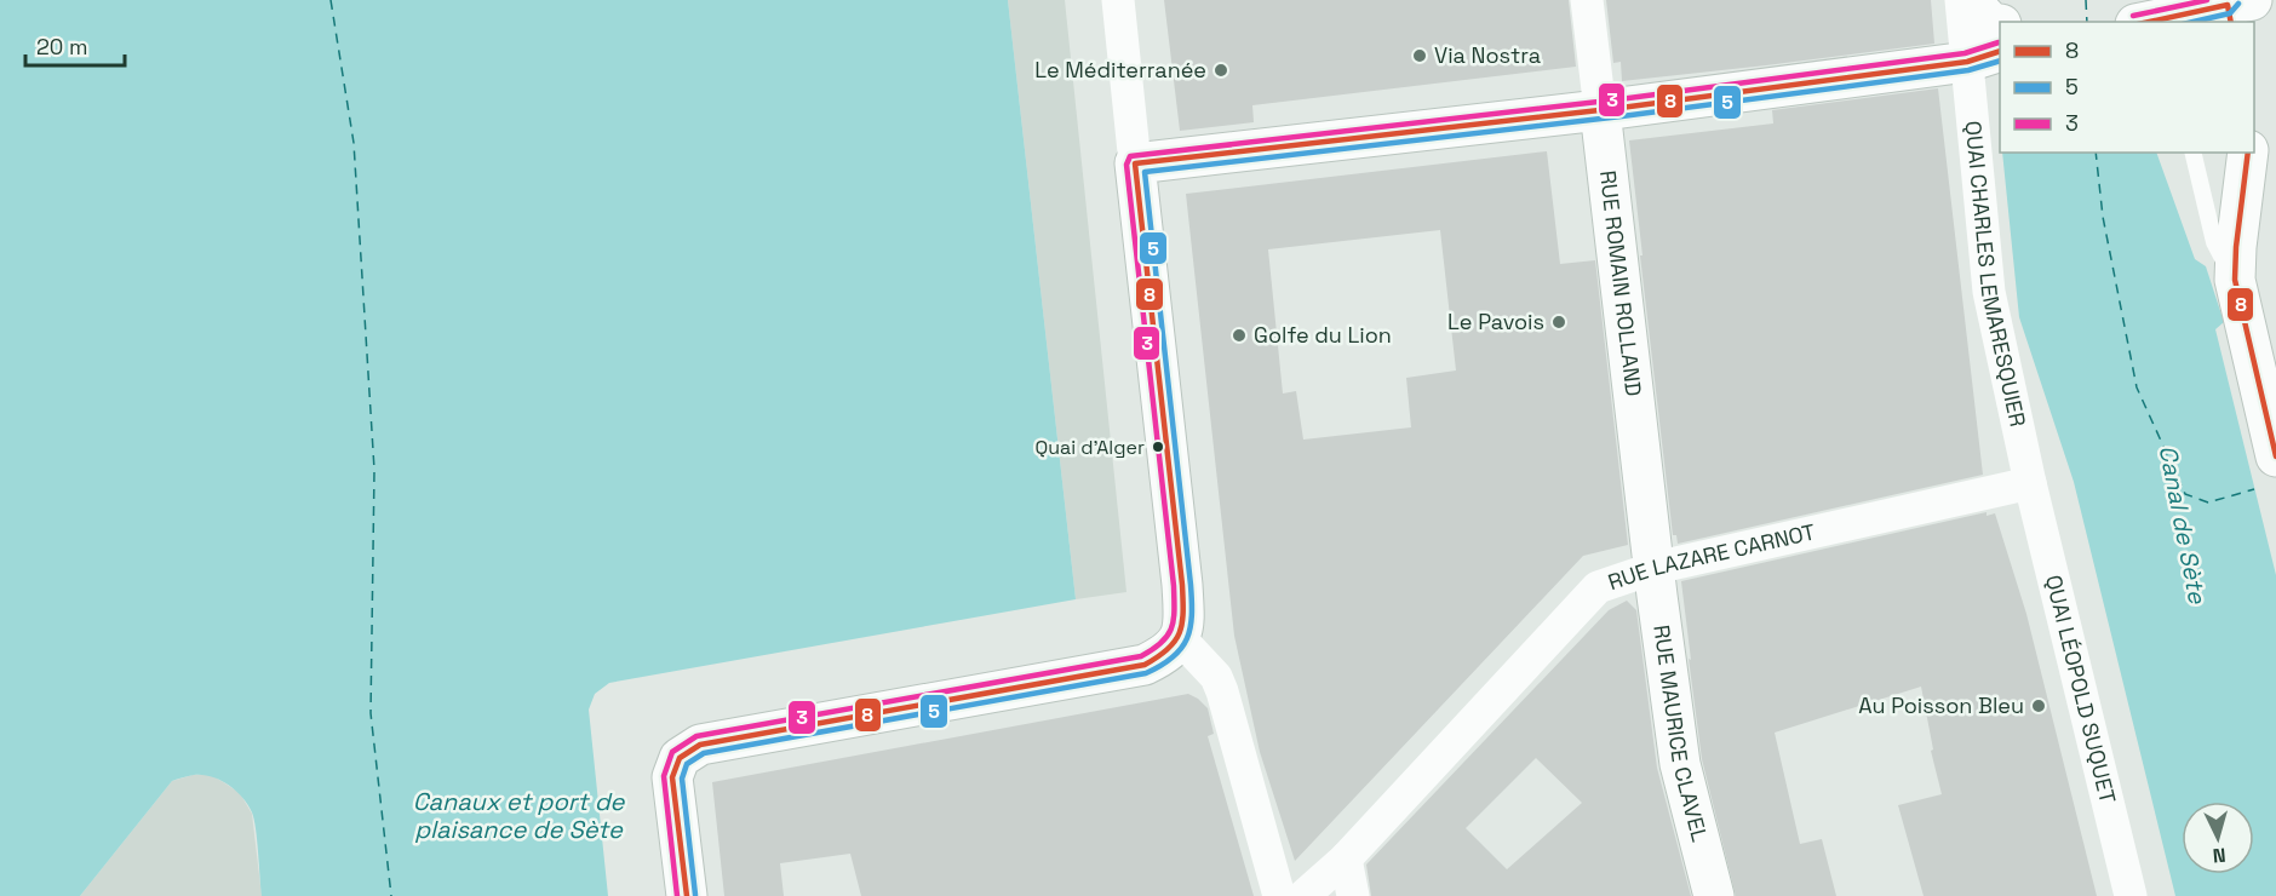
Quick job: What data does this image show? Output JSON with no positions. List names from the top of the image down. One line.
{"streets":{"main road":["RUE ROMAIN ROLLAND","RUE MAURICE CLAVEL"],"street":["QUAI CHARLES LEMARESQUIER","RUE LAZARE CARNOT","QUAI LÉOPOLD SUQUET"]},"crossings":[["QUAI CHARLES LEMARESQUIER","RUE LAZARE CARNOT"],["QUAI CHARLES LEMARESQUIER","QUAI LÉOPOLD SUQUET"],["RUE ROMAIN ROLLAND","RUE LAZARE CARNOT"],["RUE ROMAIN ROLLAND","RUE MAURICE CLAVEL"],["RUE LAZARE CARNOT","QUAI LÉOPOLD SUQUET"],["RUE LAZARE CARNOT","RUE MAURICE CLAVEL"]],"water":["Canal de Sète","Canaux et port de plaisance de Sète"],"places":["Via Nostra","Le Méditerranée","Le Pavois","Golfe du Lion","Quai d'Alger","Au Poisson Bleu"],"lines":["transit line 3","transit line 5","transit line 8"],"legend":["8","5","3"],"scale_bar":"20 m","north":"bottom"}
